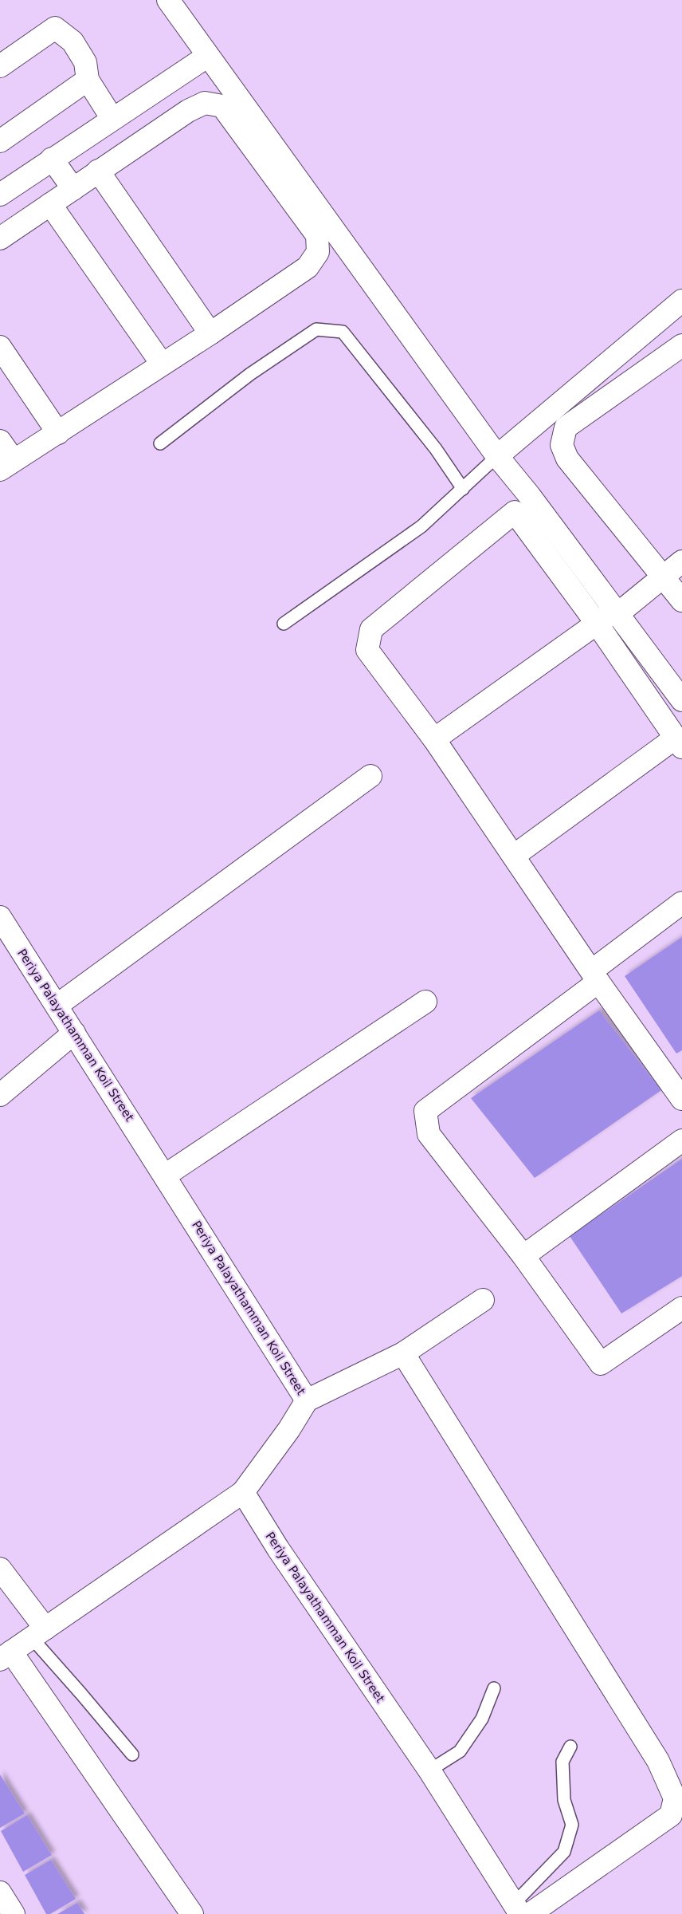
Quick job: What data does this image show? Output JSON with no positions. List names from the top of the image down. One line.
{"streets":{"street":["Periya Palayathamman Koil Street"]}}
